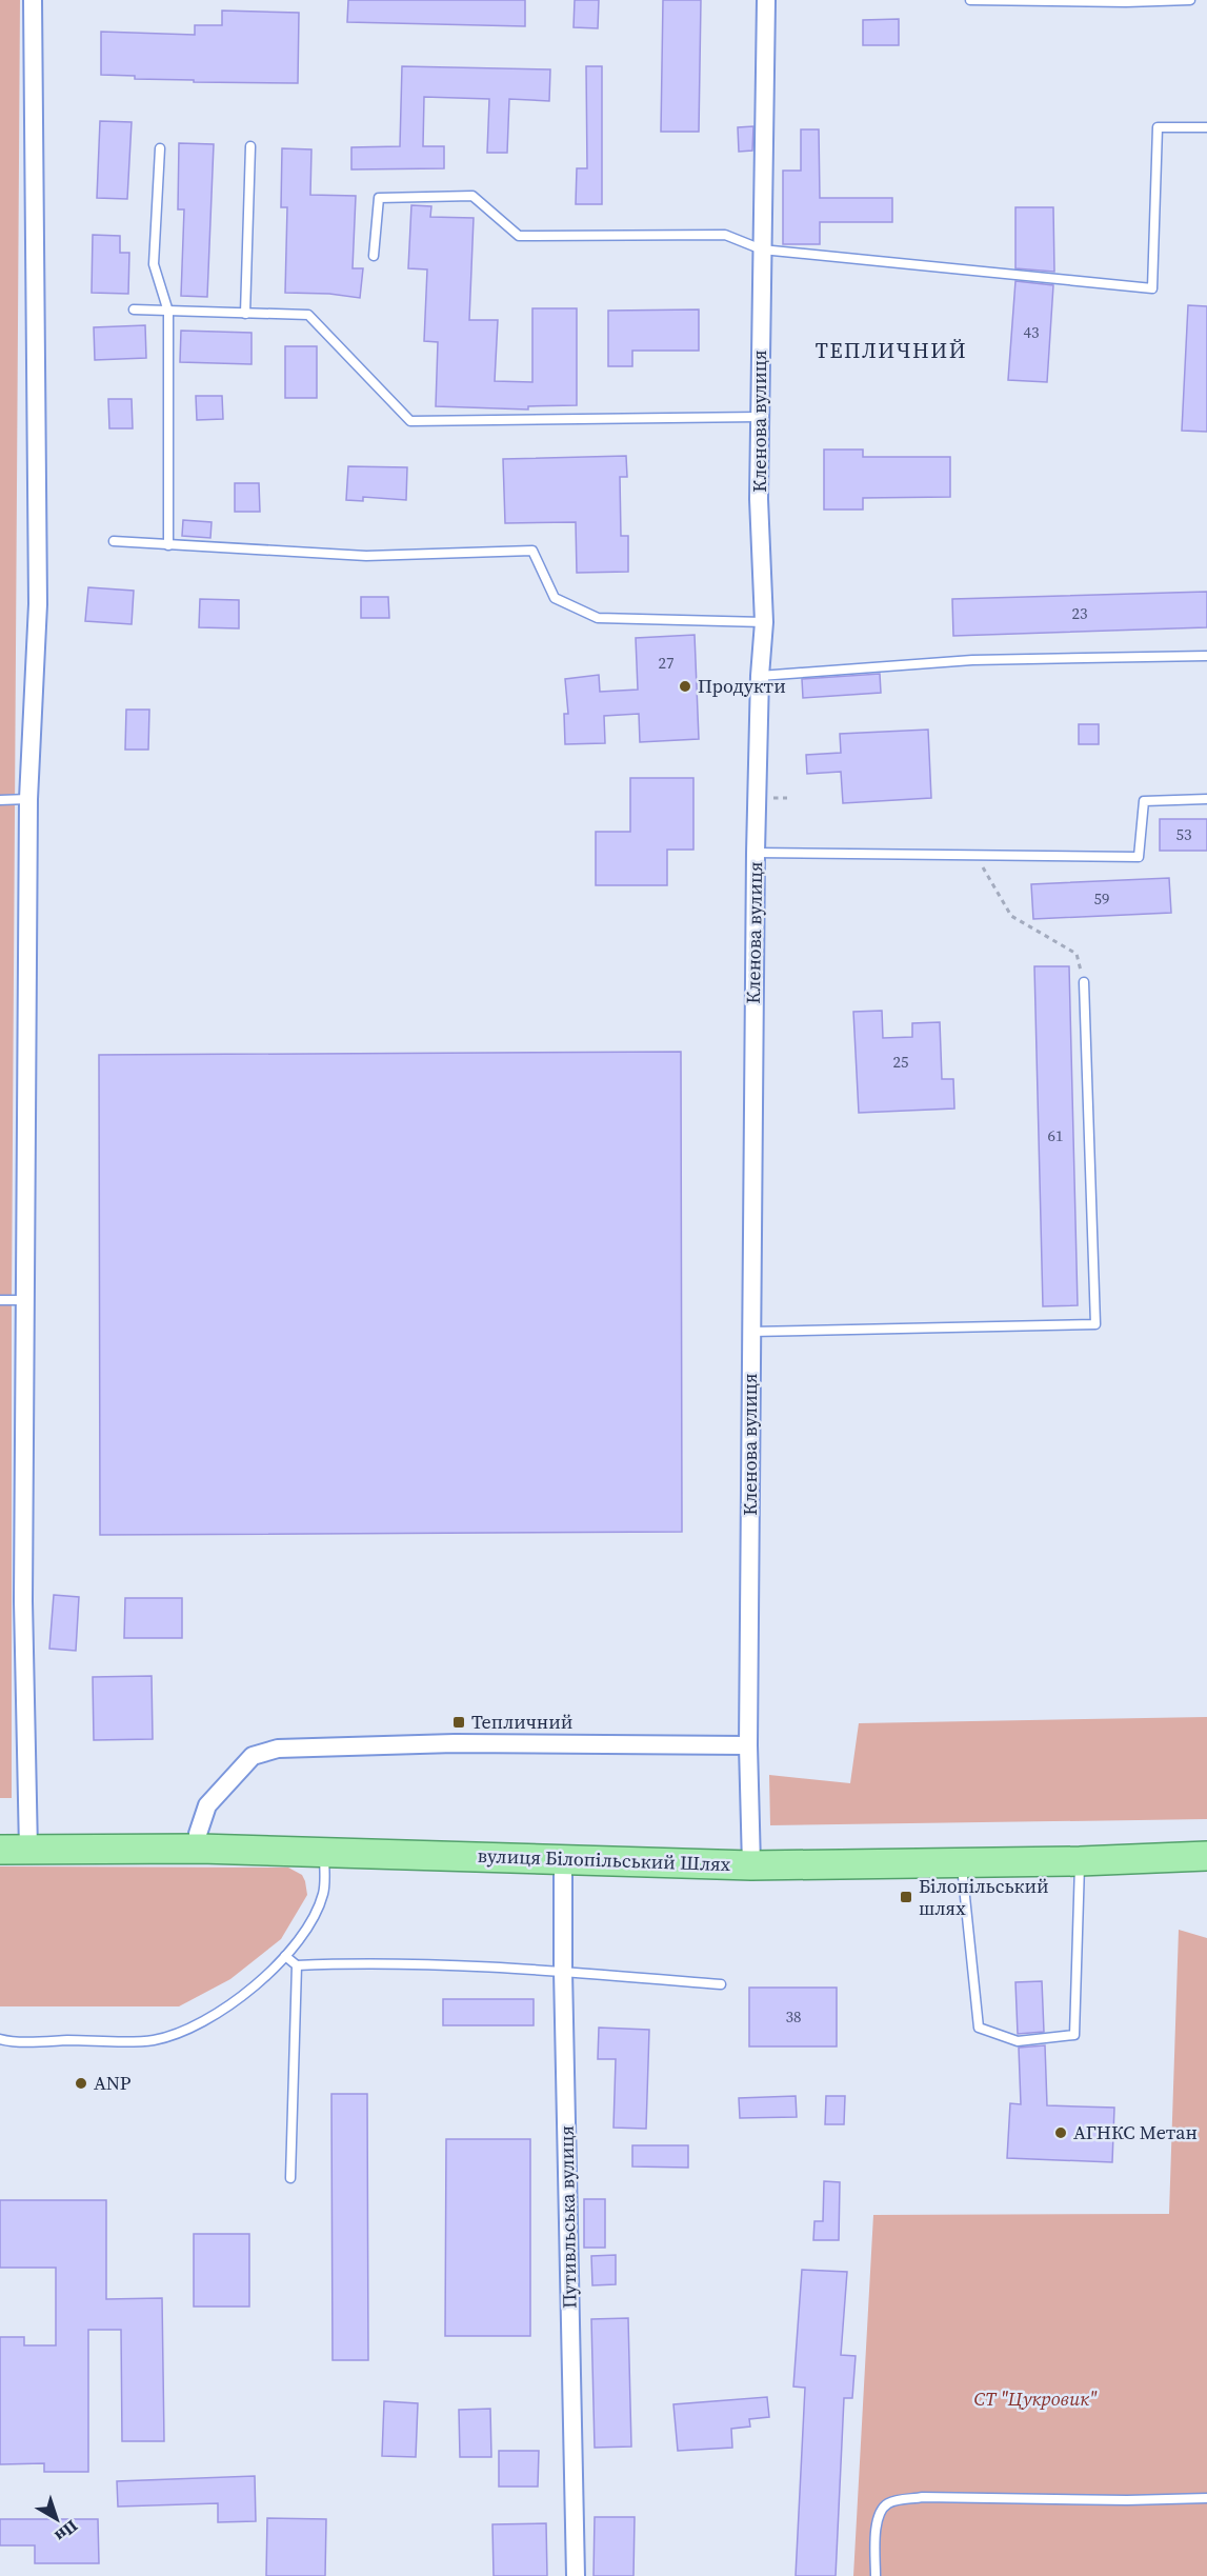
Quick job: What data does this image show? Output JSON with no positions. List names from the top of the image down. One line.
{"streets":{"main road":["вулиця Білопільський Шлях"],"street":["Кленова вулиця","Путивльська вулиця"]},"crossings":[["Кленова вулиця","вулиця Білопільський Шлях"],["вулиця Білопільський Шлях","Путивльська вулиця"]],"districts":["ТЕПЛИЧНИЙ"],"parks":["СТ \"Цукровик\""],"places":{"other":["Продукти","ANP","АГНКС Метан"],"transit":["Тепличний","Білопільський шлях"]},"house_numbers":["43","23","27","53","59","25","61","38"],"north":"bottom right"}
